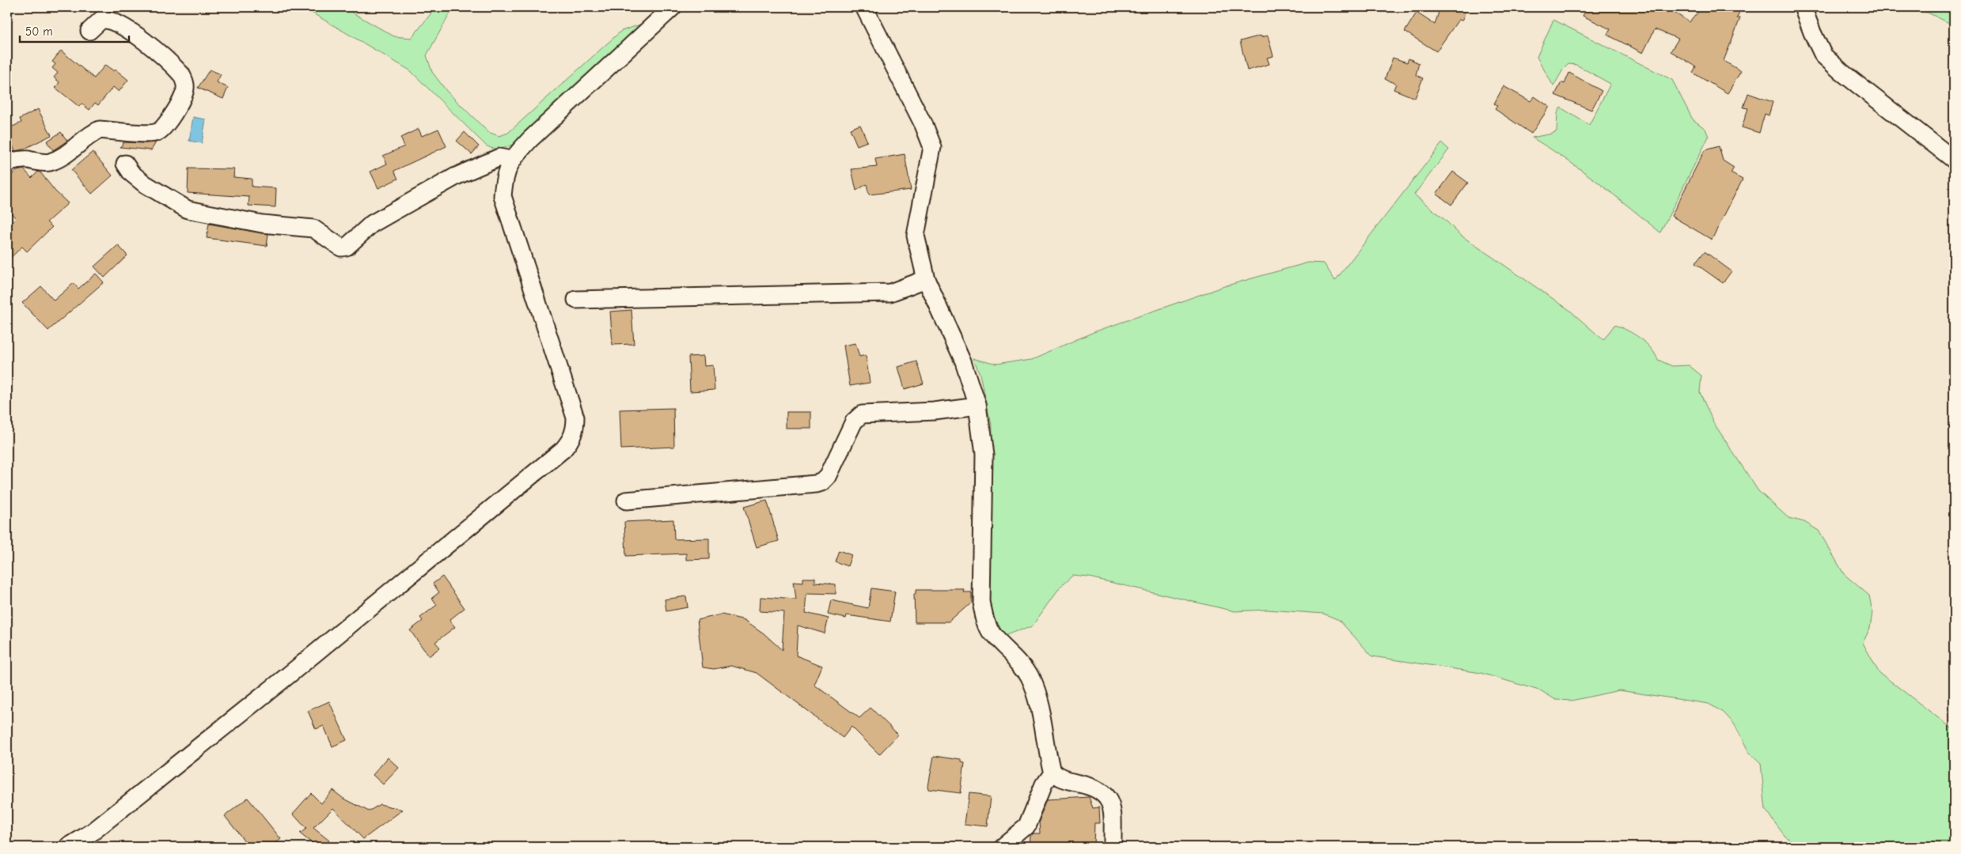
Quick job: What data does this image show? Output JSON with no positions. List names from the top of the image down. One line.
{"scale_bar":"50 m"}
